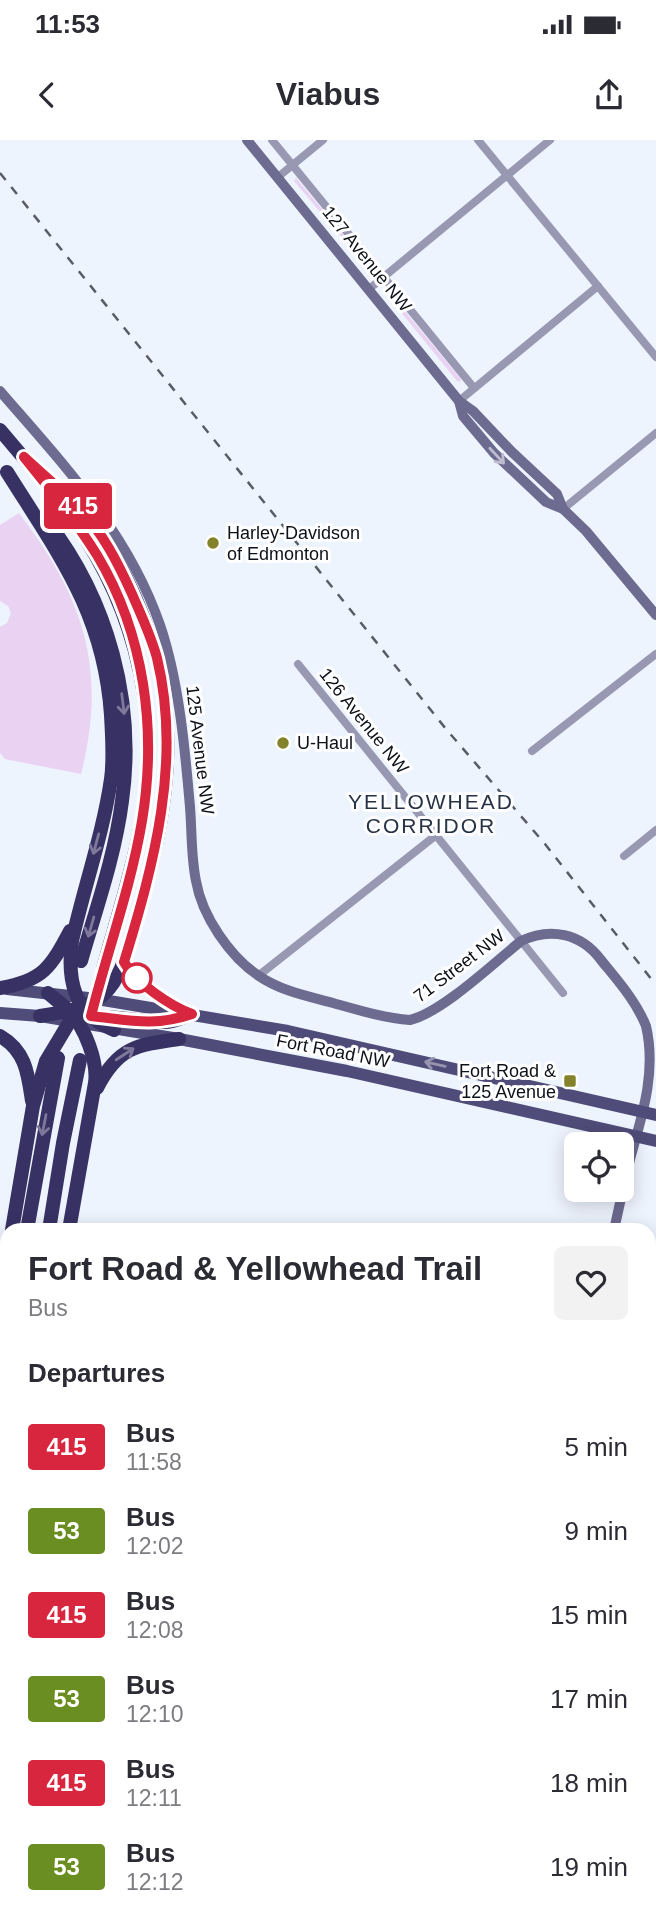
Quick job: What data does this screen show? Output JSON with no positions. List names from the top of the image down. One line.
{"streets":{"main road":["Fort Road NW"],"street":["127 Avenue NW","126 Avenue NW","125 Avenue NW","71 Street NW"]},"crossings":[["126 Avenue NW","71 Street NW"],["125 Avenue NW","71 Street NW"]],"districts":["YELLOWHEAD CORRIDOR"],"places":{"other":["Harley-Davidson of Edmonton","U-Haul"],"transit":["Fort Road & 125 Avenue"]},"lines":["bus line 415"],"page":{"status":"11:53","header":"Viabus","on_map":"415","heading":[["Fort Road & Yellowhead Trail","Bus"],"Departures"],"list":[{"mark":"415","name":"Bus","note":"11:58","value":"5 min"},{"mark":"53","name":"Bus","note":"12:02","value":"9 min"},{"mark":"415","name":"Bus","note":"12:08","value":"15 min"},{"mark":"53","name":"Bus","note":"12:10","value":"17 min"},{"mark":"415","name":"Bus","note":"12:11","value":"18 min"},{"mark":"53","name":"Bus","note":"12:12","value":"19 min"}]}}
